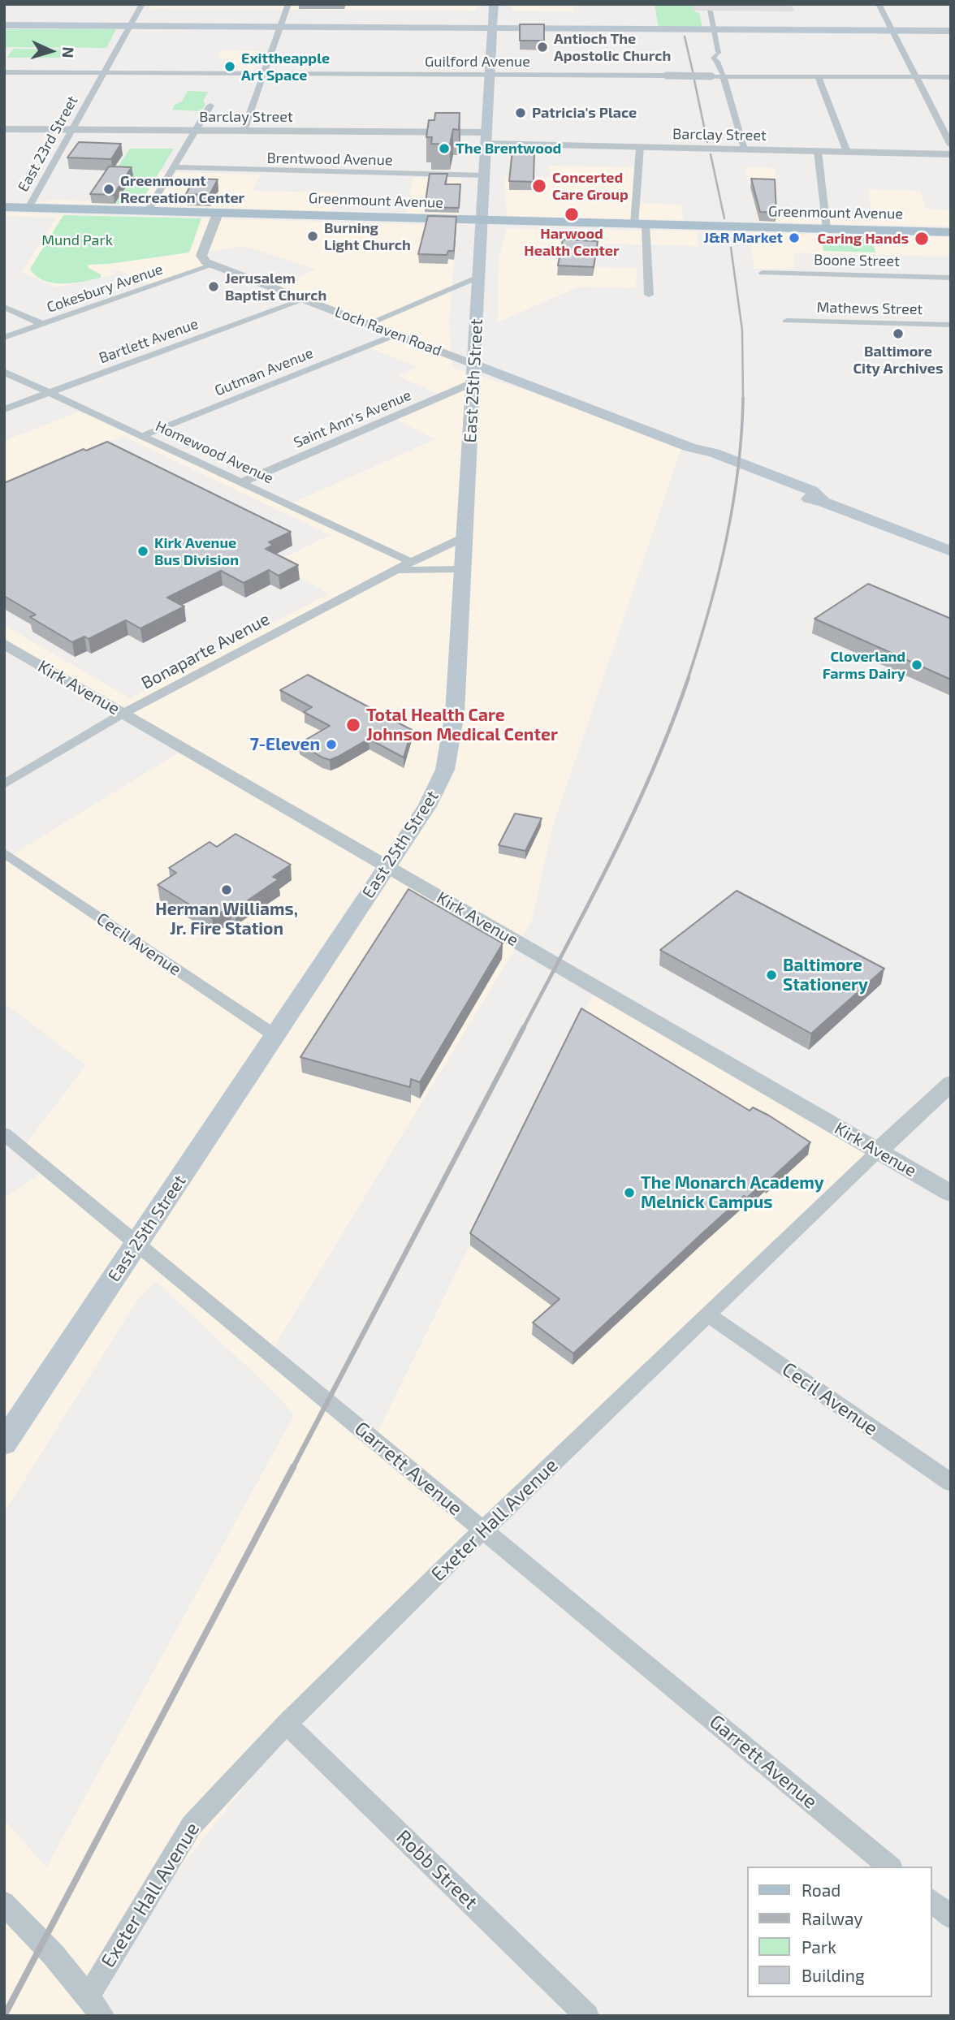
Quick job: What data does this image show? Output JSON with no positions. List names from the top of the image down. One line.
{"streets":{"main road":["Greenmount Avenue","Loch Raven Road","East 25th Street"],"street":["Guilford Avenue","Barclay Street","East 23rd Street","Brentwood Avenue","Boone Street","Cokesbury Avenue","Mathews Street","Bartlett Avenue","Gutman Avenue","Saint Ann's Avenue","Homewood Avenue","Bonaparte Avenue","Kirk Avenue","Cecil Avenue","Garrett Avenue","Exeter Hall Avenue","Robb Street"]},"crossings":[["Guilford Avenue","East 23rd Street"],["Guilford Avenue","East 25th Street"],["Barclay Street","East 23rd Street"],["Barclay Street","East 25th Street"],["East 23rd Street","Greenmount Avenue"],["Brentwood Avenue","East 25th Street"],["Greenmount Avenue","East 25th Street"],["Cokesbury Avenue","Loch Raven Road"],["Loch Raven Road","Bartlett Avenue"],["Loch Raven Road","Gutman Avenue"],["Loch Raven Road","East 25th Street"],["Bartlett Avenue","Homewood Avenue"],["Gutman Avenue","Homewood Avenue"],["East 25th Street","Saint Ann's Avenue"],["East 25th Street","Bonaparte Avenue"],["East 25th Street","Kirk Avenue"],["East 25th Street","Cecil Avenue"],["East 25th Street","Garrett Avenue"],["Saint Ann's Avenue","Homewood Avenue"],["Homewood Avenue","Bonaparte Avenue"],["Bonaparte Avenue","Kirk Avenue"],["Kirk Avenue","Exeter Hall Avenue"],["Cecil Avenue","Exeter Hall Avenue"],["Garrett Avenue","Exeter Hall Avenue"],["Exeter Hall Avenue","Robb Street"]],"parks":["Mund Park"],"places":["Antioch The Apostolic Church","Exittheapple Art Space","Patricia's Place","The Brentwood","Concerted Care Group","Greenmount Recreation Center","Harwood Health Center","Burning Light Church","J&R Market","Caring Hands","Jerusalem Baptist Church","Baltimore City Archives","Kirk Avenue Bus Division","Cloverland Farms Dairy","Total Health Care Johnson Medical Center","7-Eleven","Herman Williams, Jr. Fire Station","Baltimore Stationery","The Monarch Academy Melnick Campus"],"legend":["Road","Railway","Park","Building"],"north":"right"}
